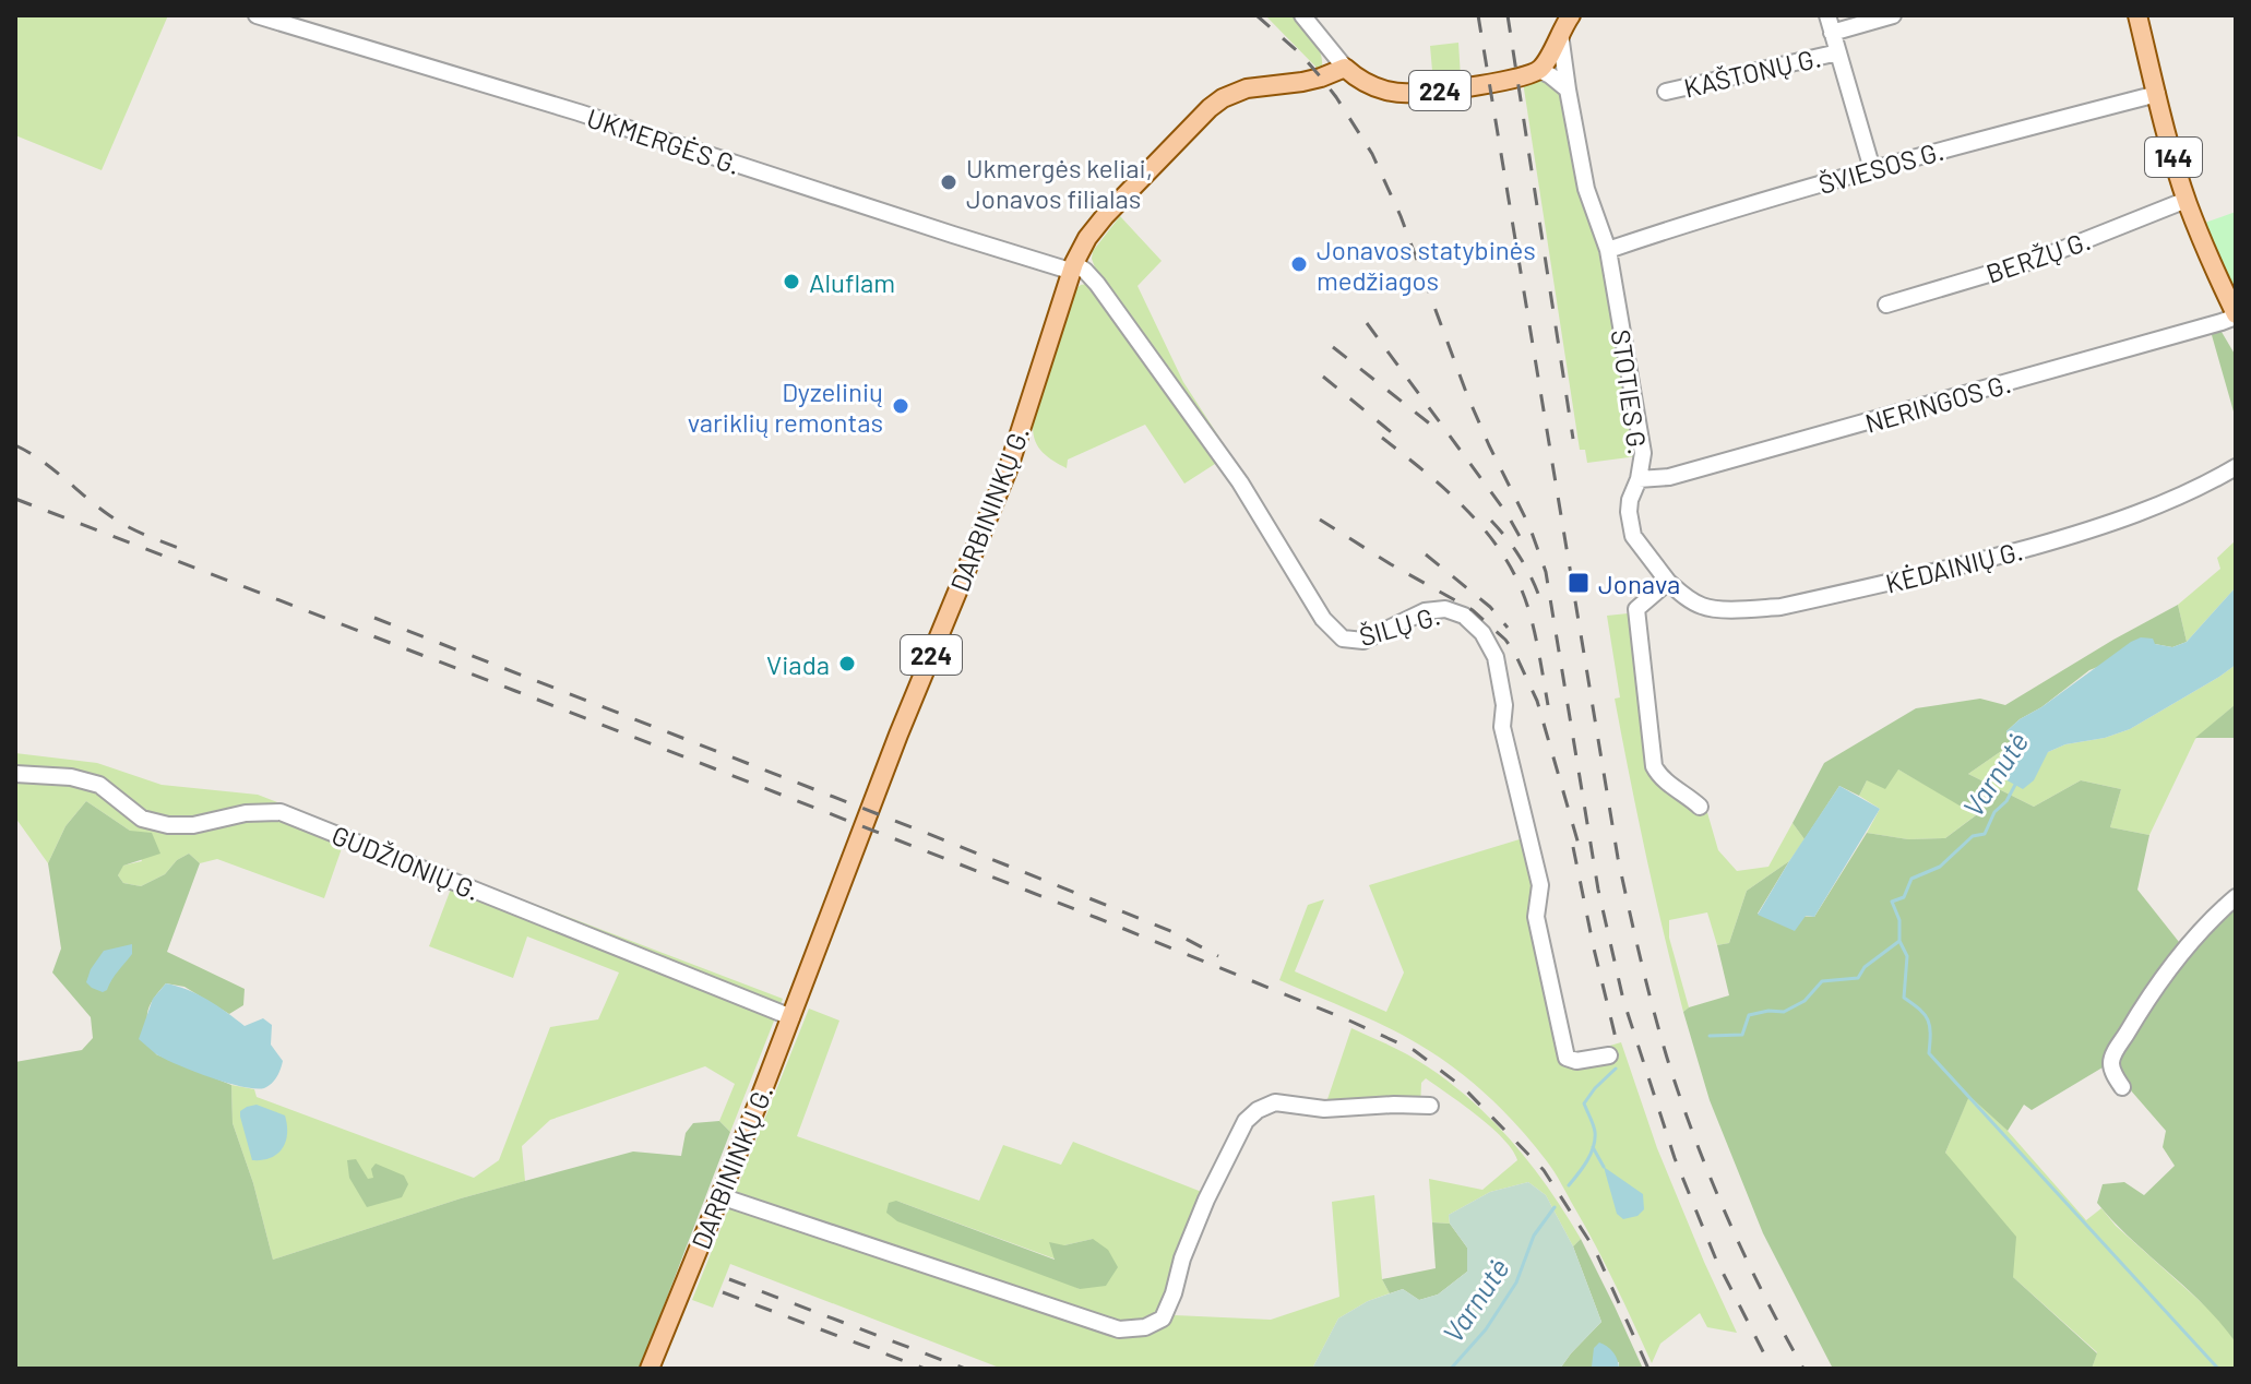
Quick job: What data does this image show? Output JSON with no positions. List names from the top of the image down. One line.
{"streets":{"main road":["224","144","DARBININKŲ G."],"street":["KAŠTONŲ G.","UKMERGĖS G.","ŠVIESOS G.","BERŽŲ G.","STOTIES G.","NERINGOS G.","KĖDAINIŲ G.","ŠILŲ G.","GUDŽIONIŲ G."]},"crossings":[["224","DARBININKŲ G."],["UKMERGĖS G.","DARBININKŲ G."],["UKMERGĖS G.","ŠILŲ G."],["144","ŠVIESOS G."],["144","BERŽŲ G."],["144","NERINGOS G."],["ŠVIESOS G.","STOTIES G."],["STOTIES G.","NERINGOS G."],["STOTIES G.","KĖDAINIŲ G."],["DARBININKŲ G.","ŠILŲ G."],["DARBININKŲ G.","GUDŽIONIŲ G."]],"water":["Varnutė"],"places":{"other":["Ukmergės keliai, Jonavos filialas","Jonavos statybinės medžiagos","Aluflam","Dyzelinių variklių remontas","Viada"],"transit":["Jonava"]}}
